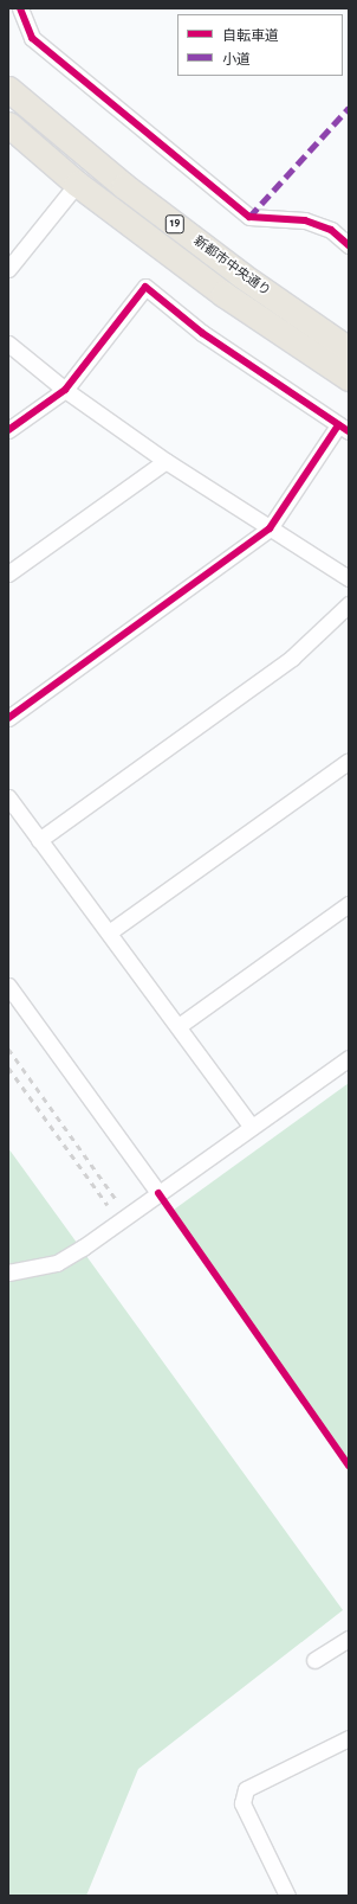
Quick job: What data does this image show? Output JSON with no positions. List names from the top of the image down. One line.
{"streets":{"main road":["19","新都市中央通り"]},"legend":["自転車道","小道"]}
